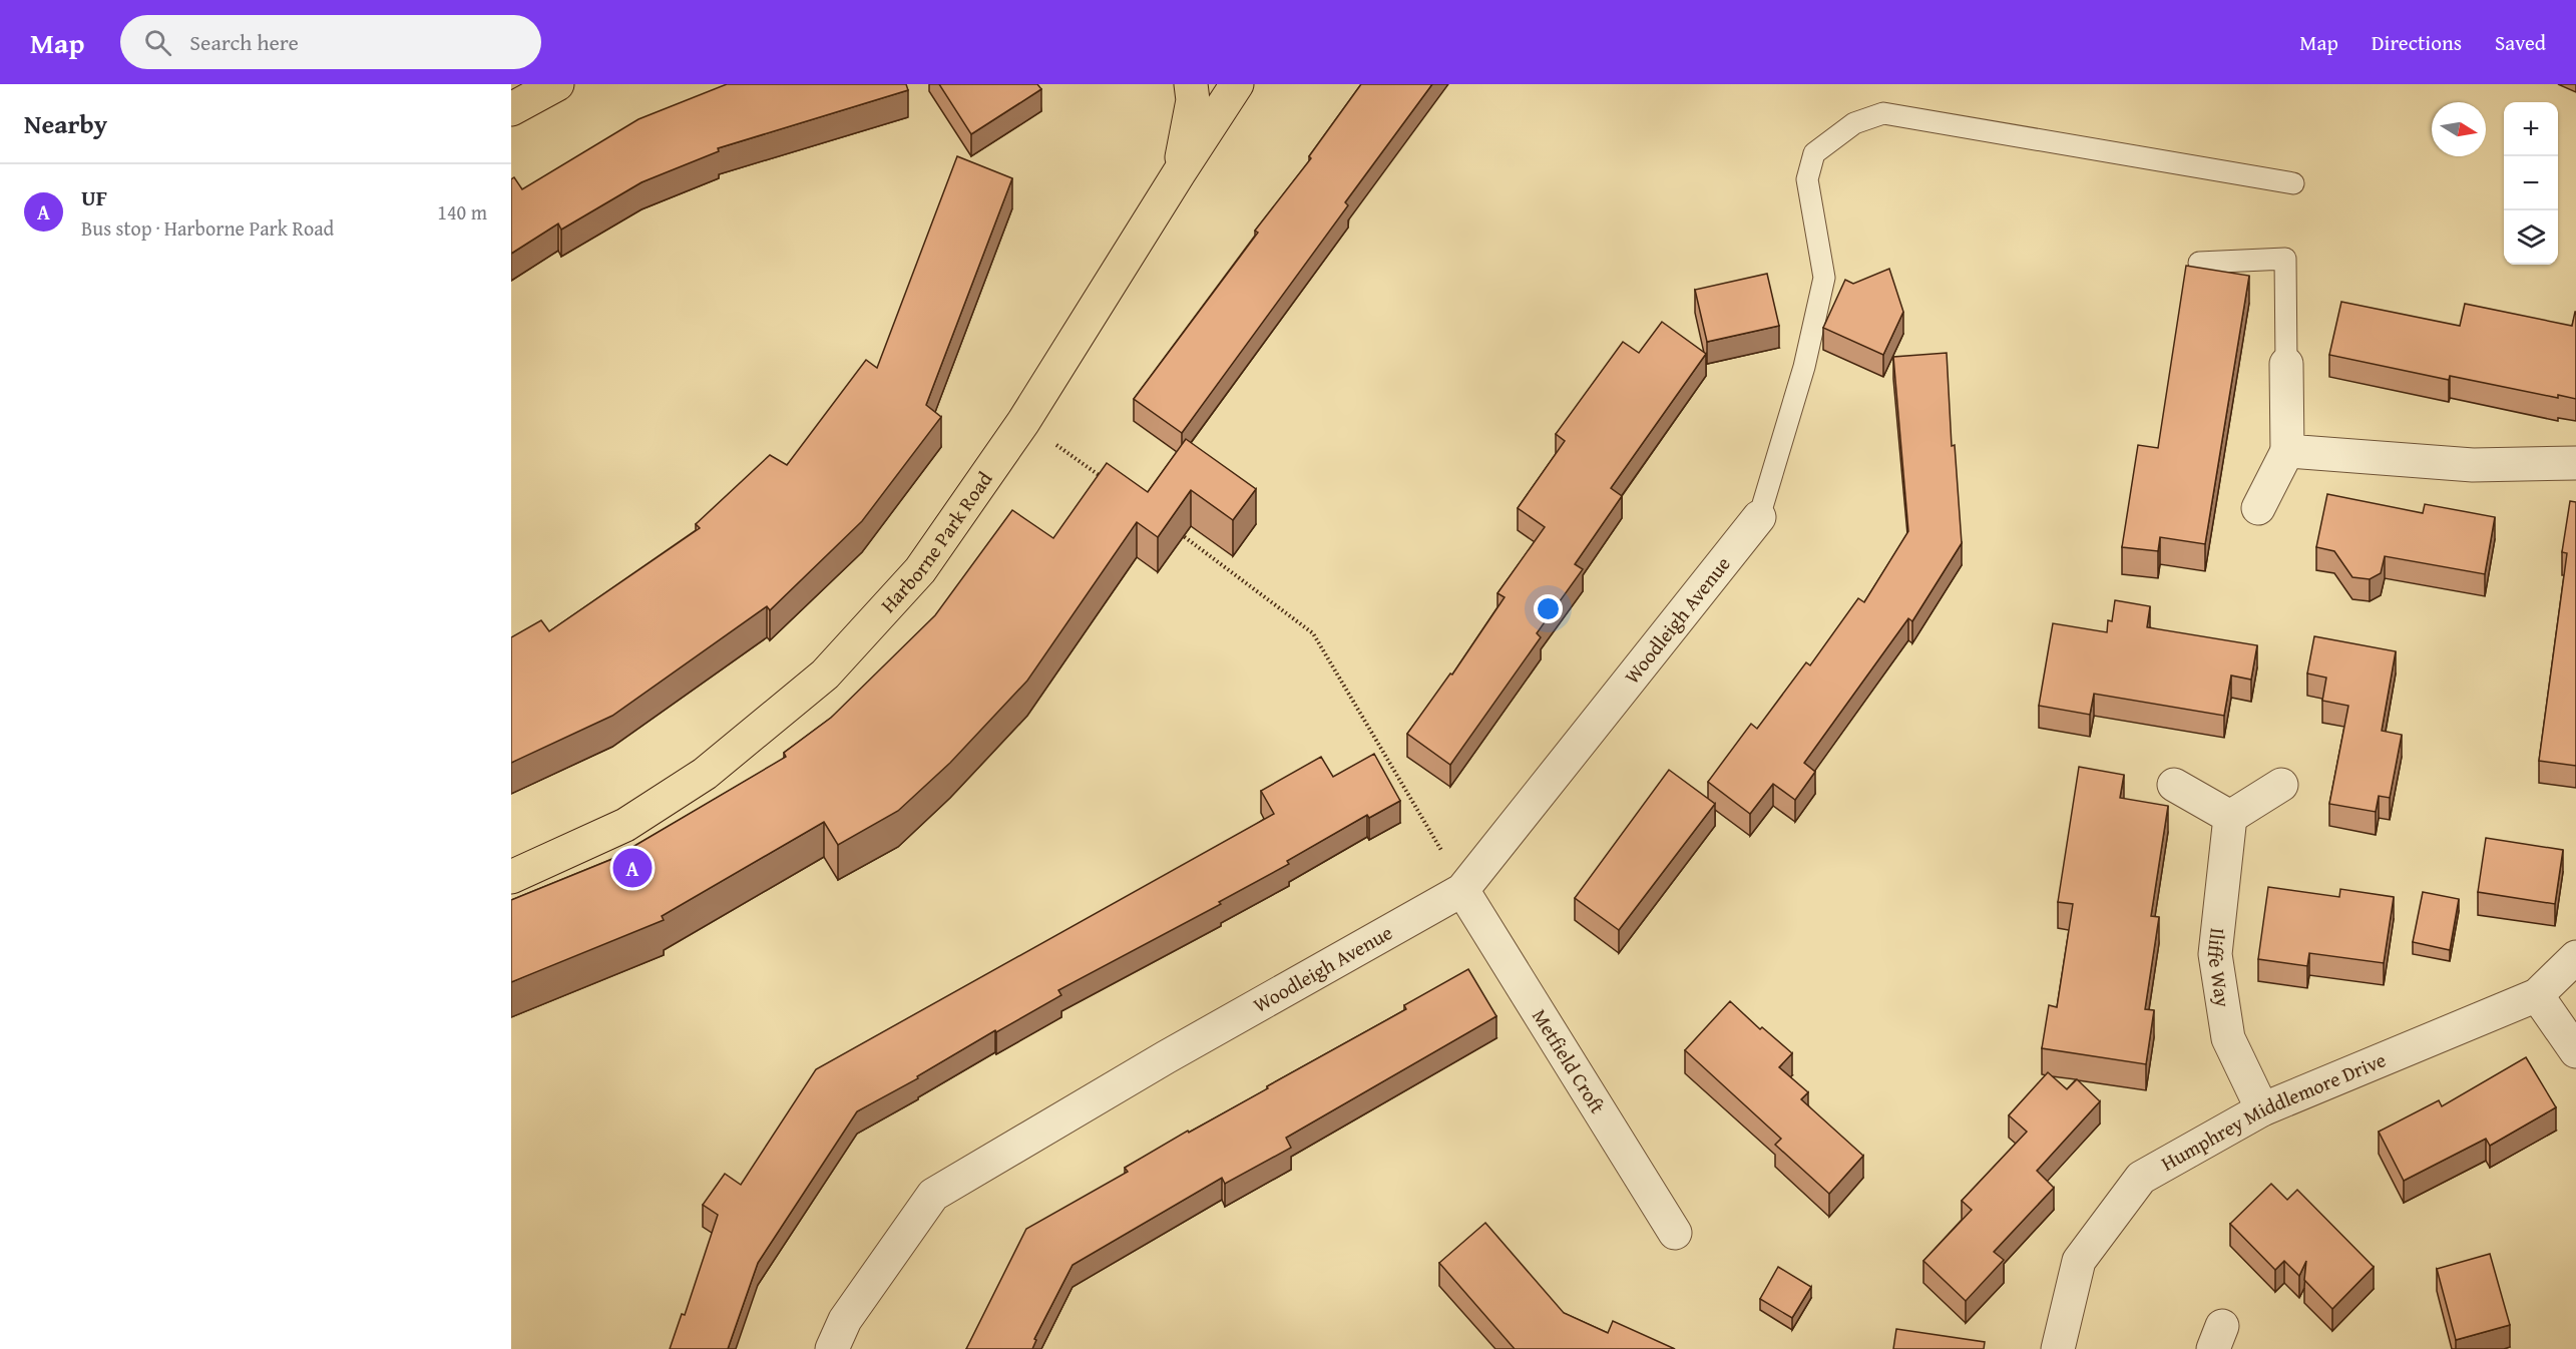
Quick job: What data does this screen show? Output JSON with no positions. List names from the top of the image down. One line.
{"streets":{"main road":["Harborne Park Road"],"street":["Woodleigh Avenue","Iliffe Way","Metfield Croft","Humphrey Middlemore Drive"]},"crossings":[["Woodleigh Avenue","Metfield Croft"],["Iliffe Way","Humphrey Middlemore Drive"]],"north":"right","page":{"header":"Map","search":"Search here","nav":["Map","Directions","Saved"],"heading":"Nearby","map_buttons":["+","−"],"list":[{"mark":"A","name":"UF","note":"Bus stop · Harborne Park Road","value":"140 m"}],"pins":"A"}}
